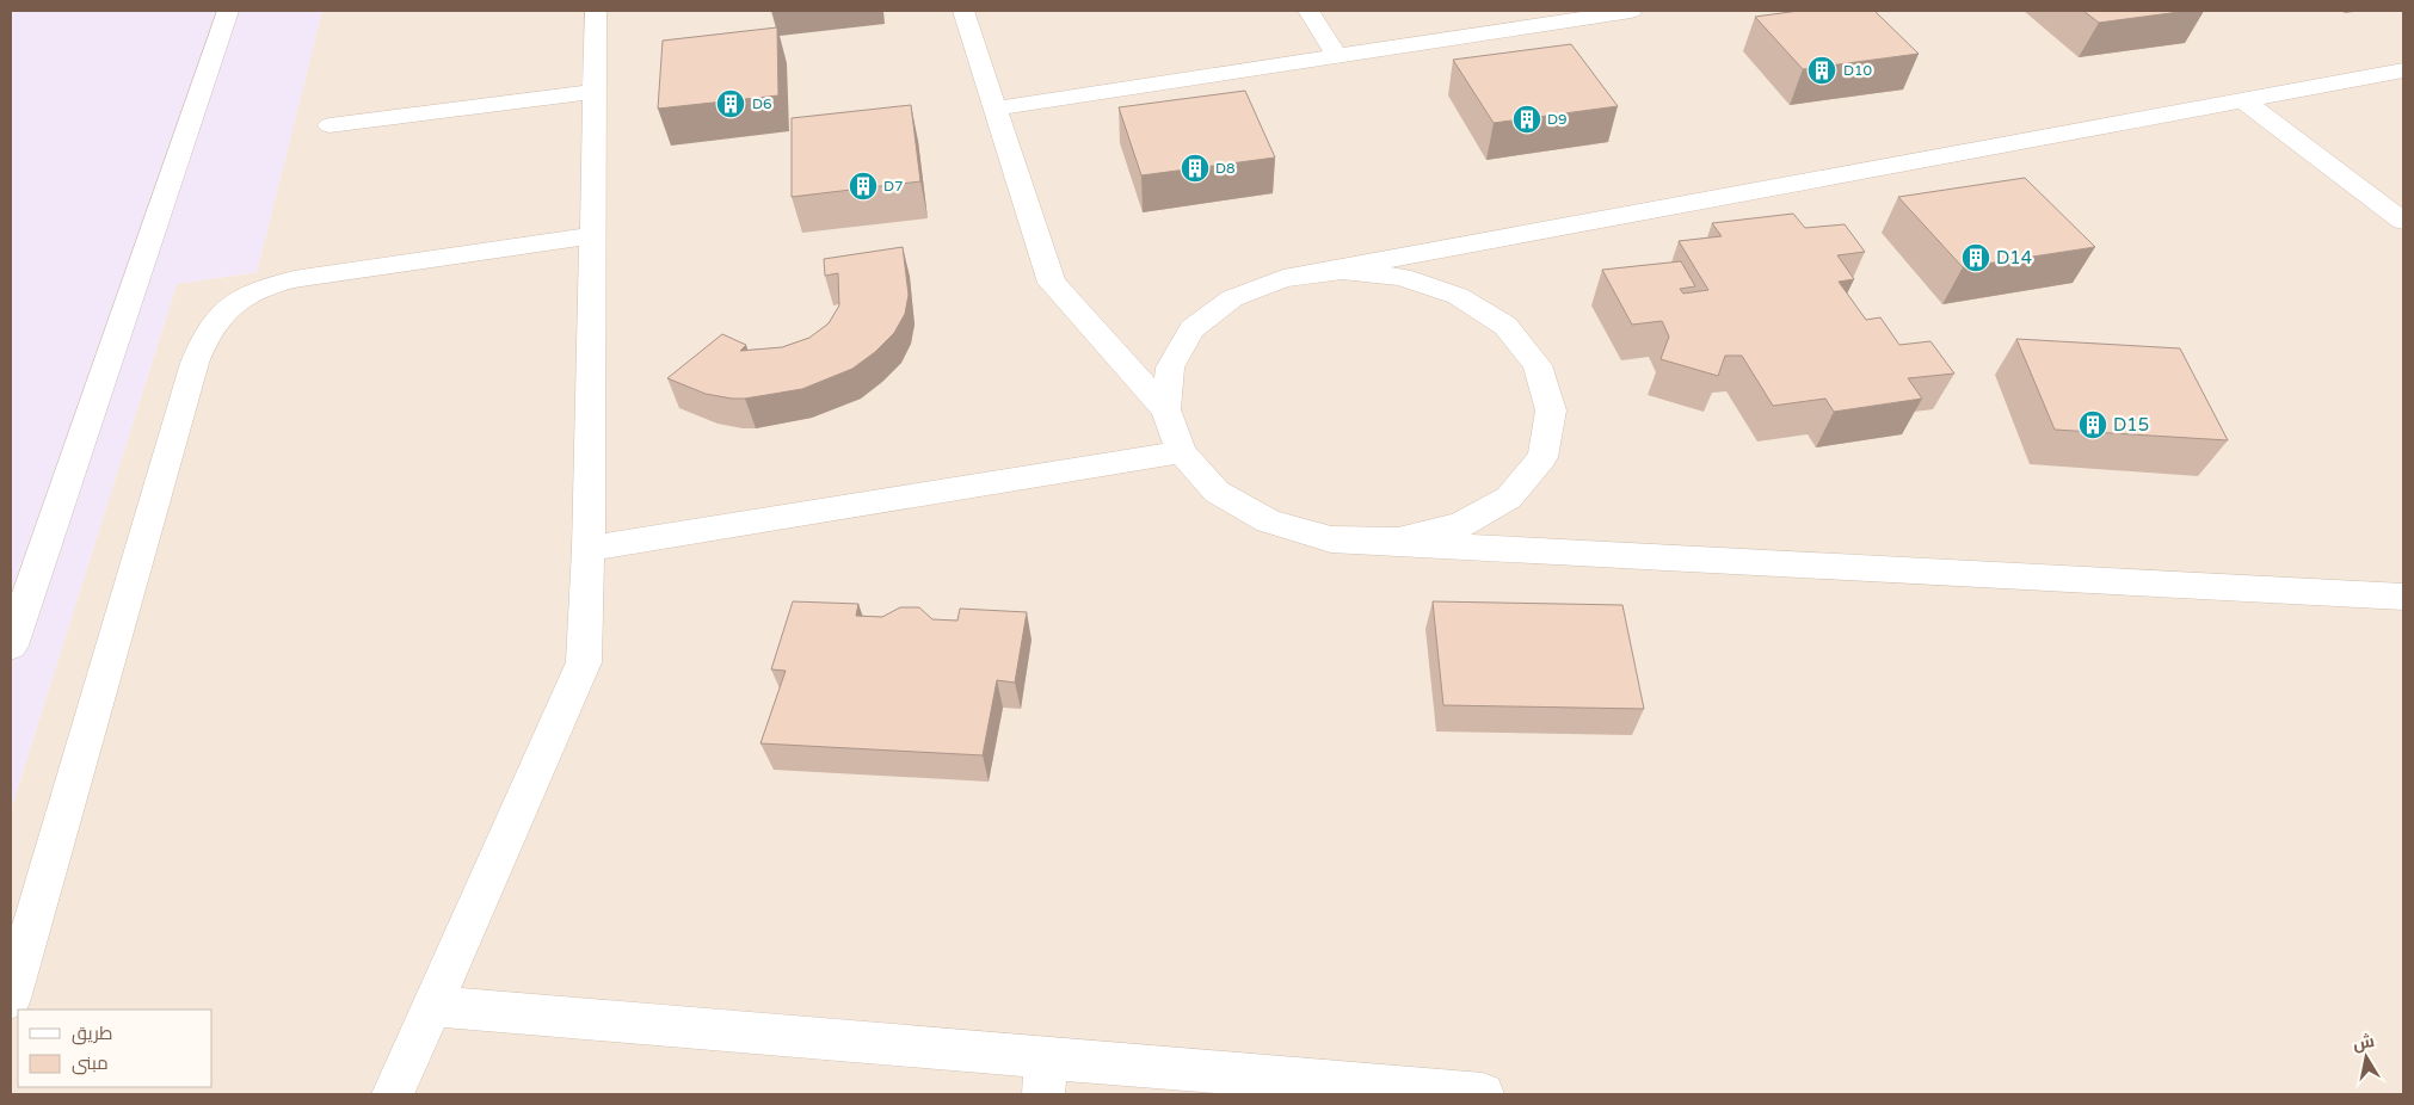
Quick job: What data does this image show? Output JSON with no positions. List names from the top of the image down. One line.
{"places":{"building":["D10","D6","D9","D8","D7","D14","D15"]},"legend":["طريق","مبنى"],"north":"top"}
